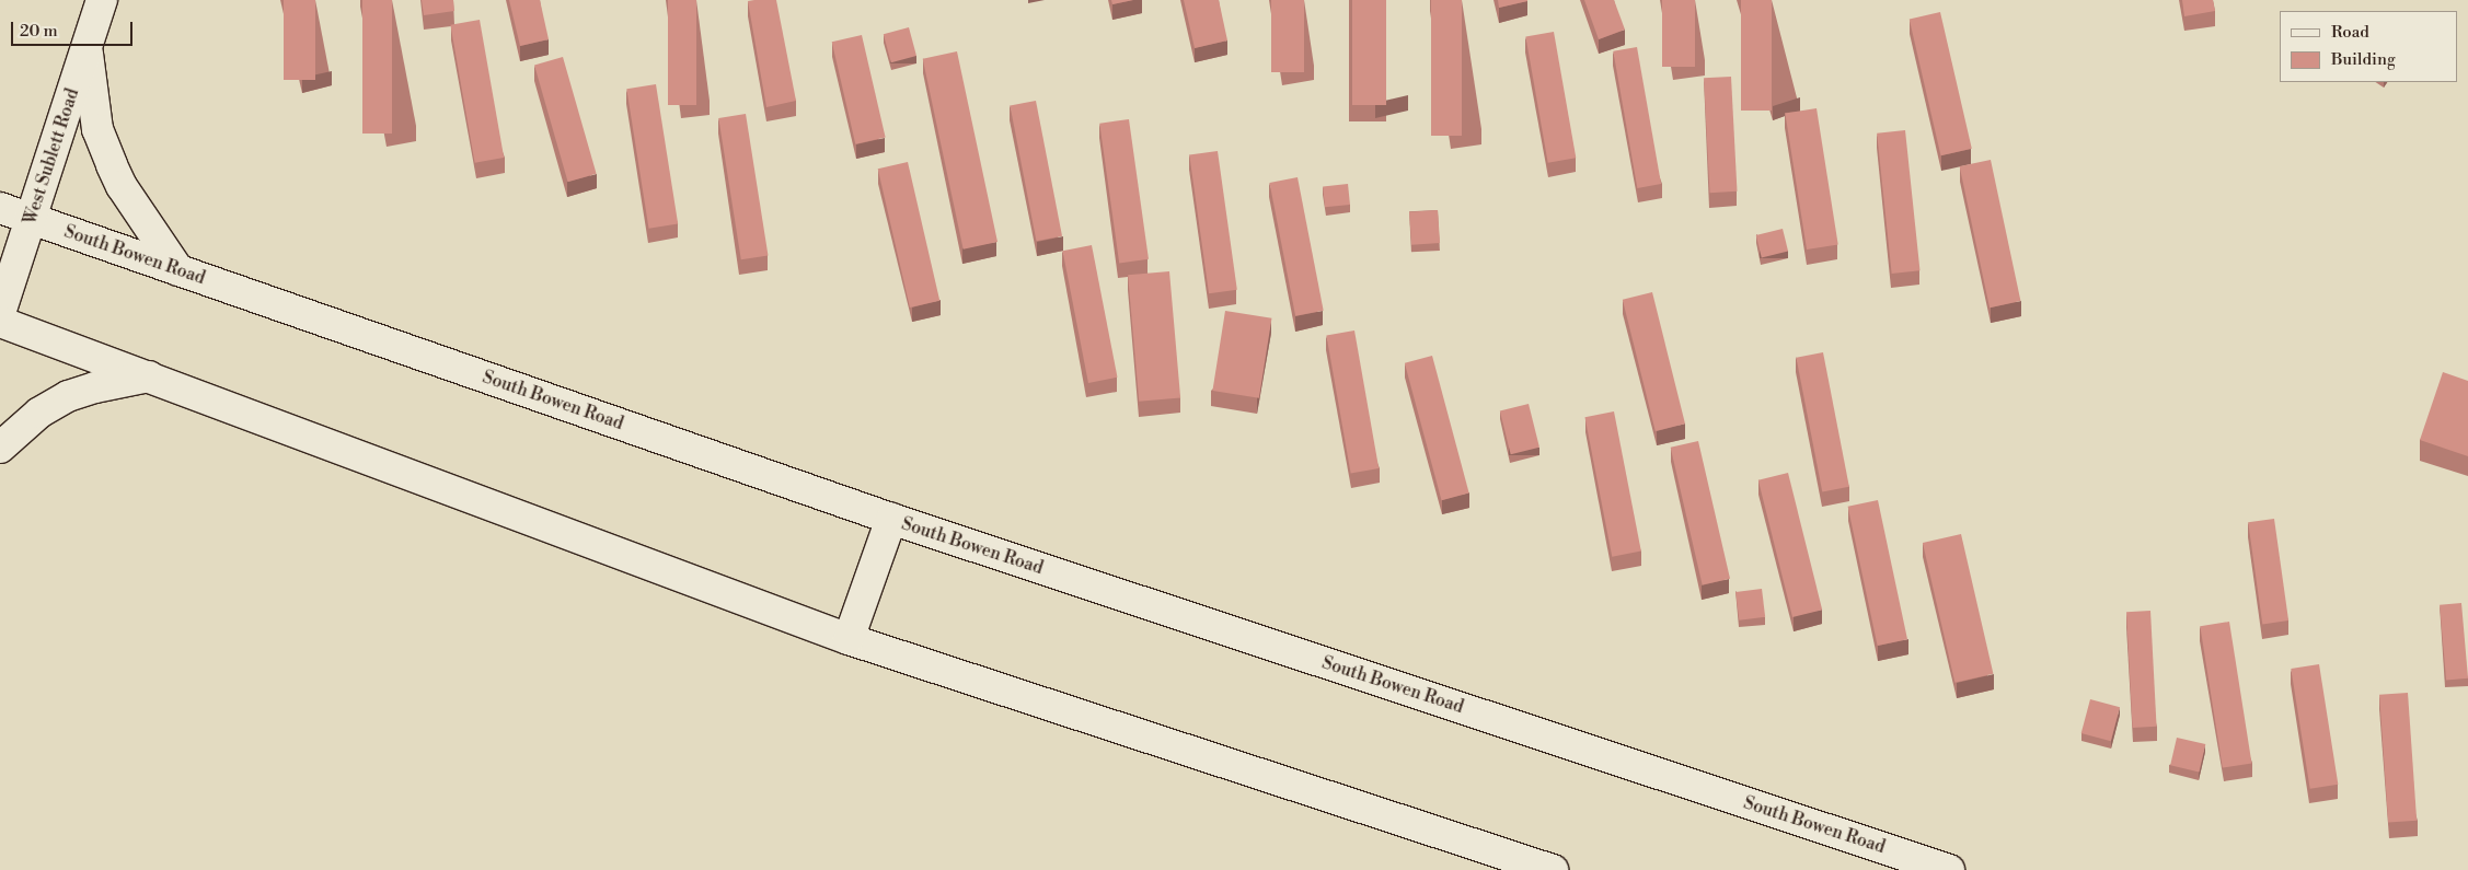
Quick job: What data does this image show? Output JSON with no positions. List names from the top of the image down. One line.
{"streets":{"main road":["West Sublett Road","South Bowen Road"]},"crossings":[["West Sublett Road","South Bowen Road"]],"legend":["Road","Building"],"scale_bar":"20 m"}
